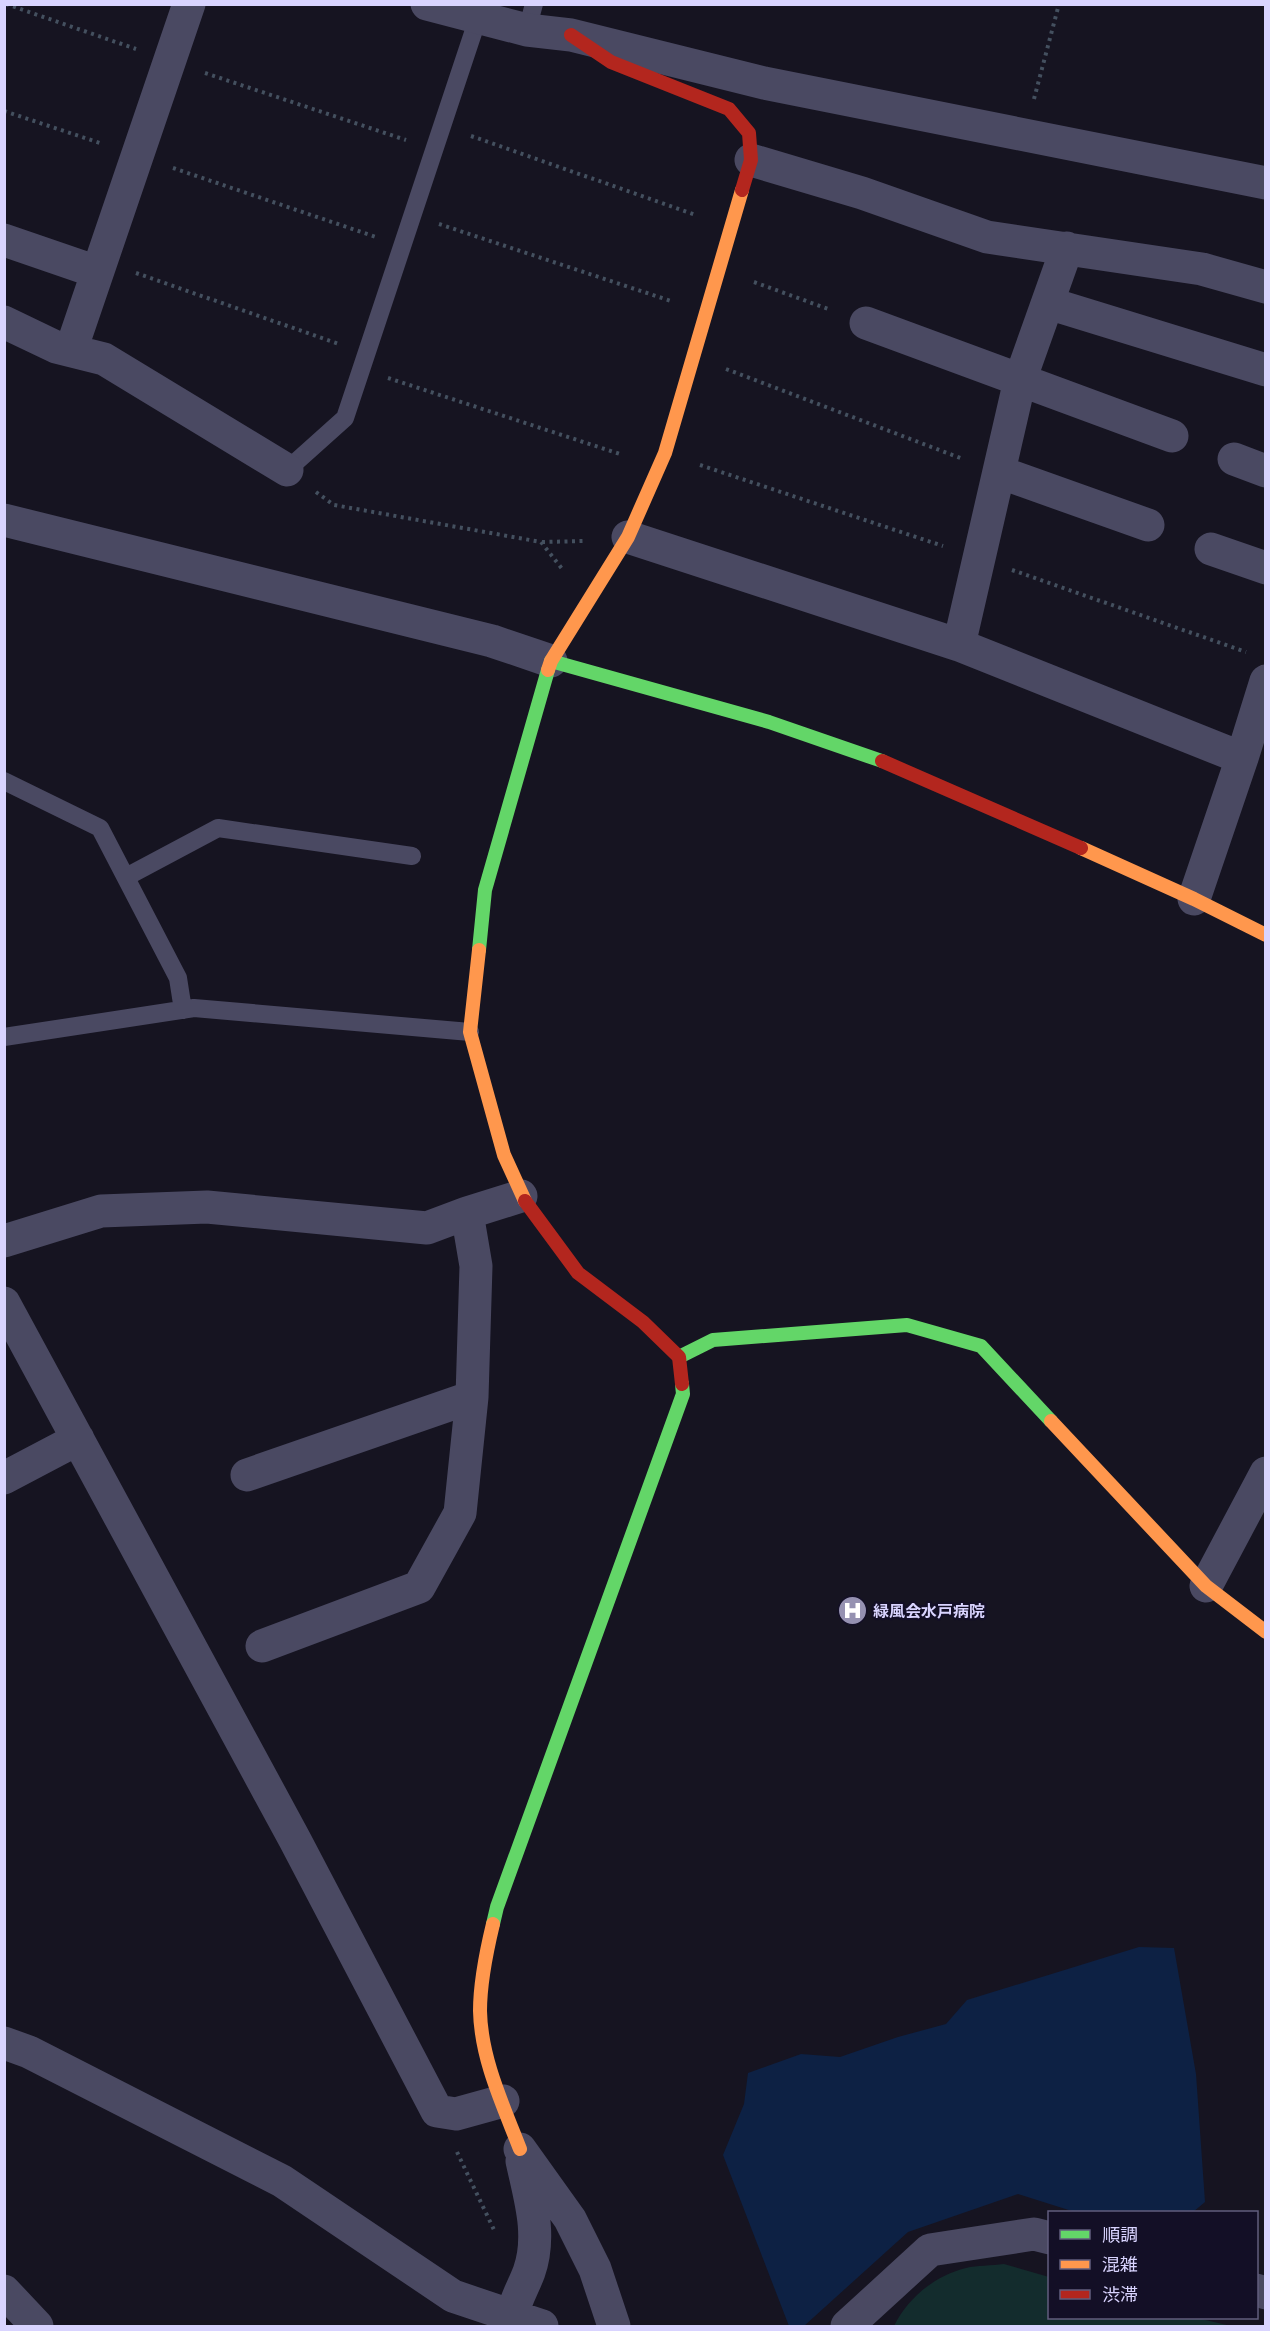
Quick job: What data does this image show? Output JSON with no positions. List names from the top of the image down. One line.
{"places":{"hospital":["緑風会水戸病院"]},"legend":["順調","混雑","渋滞"]}
